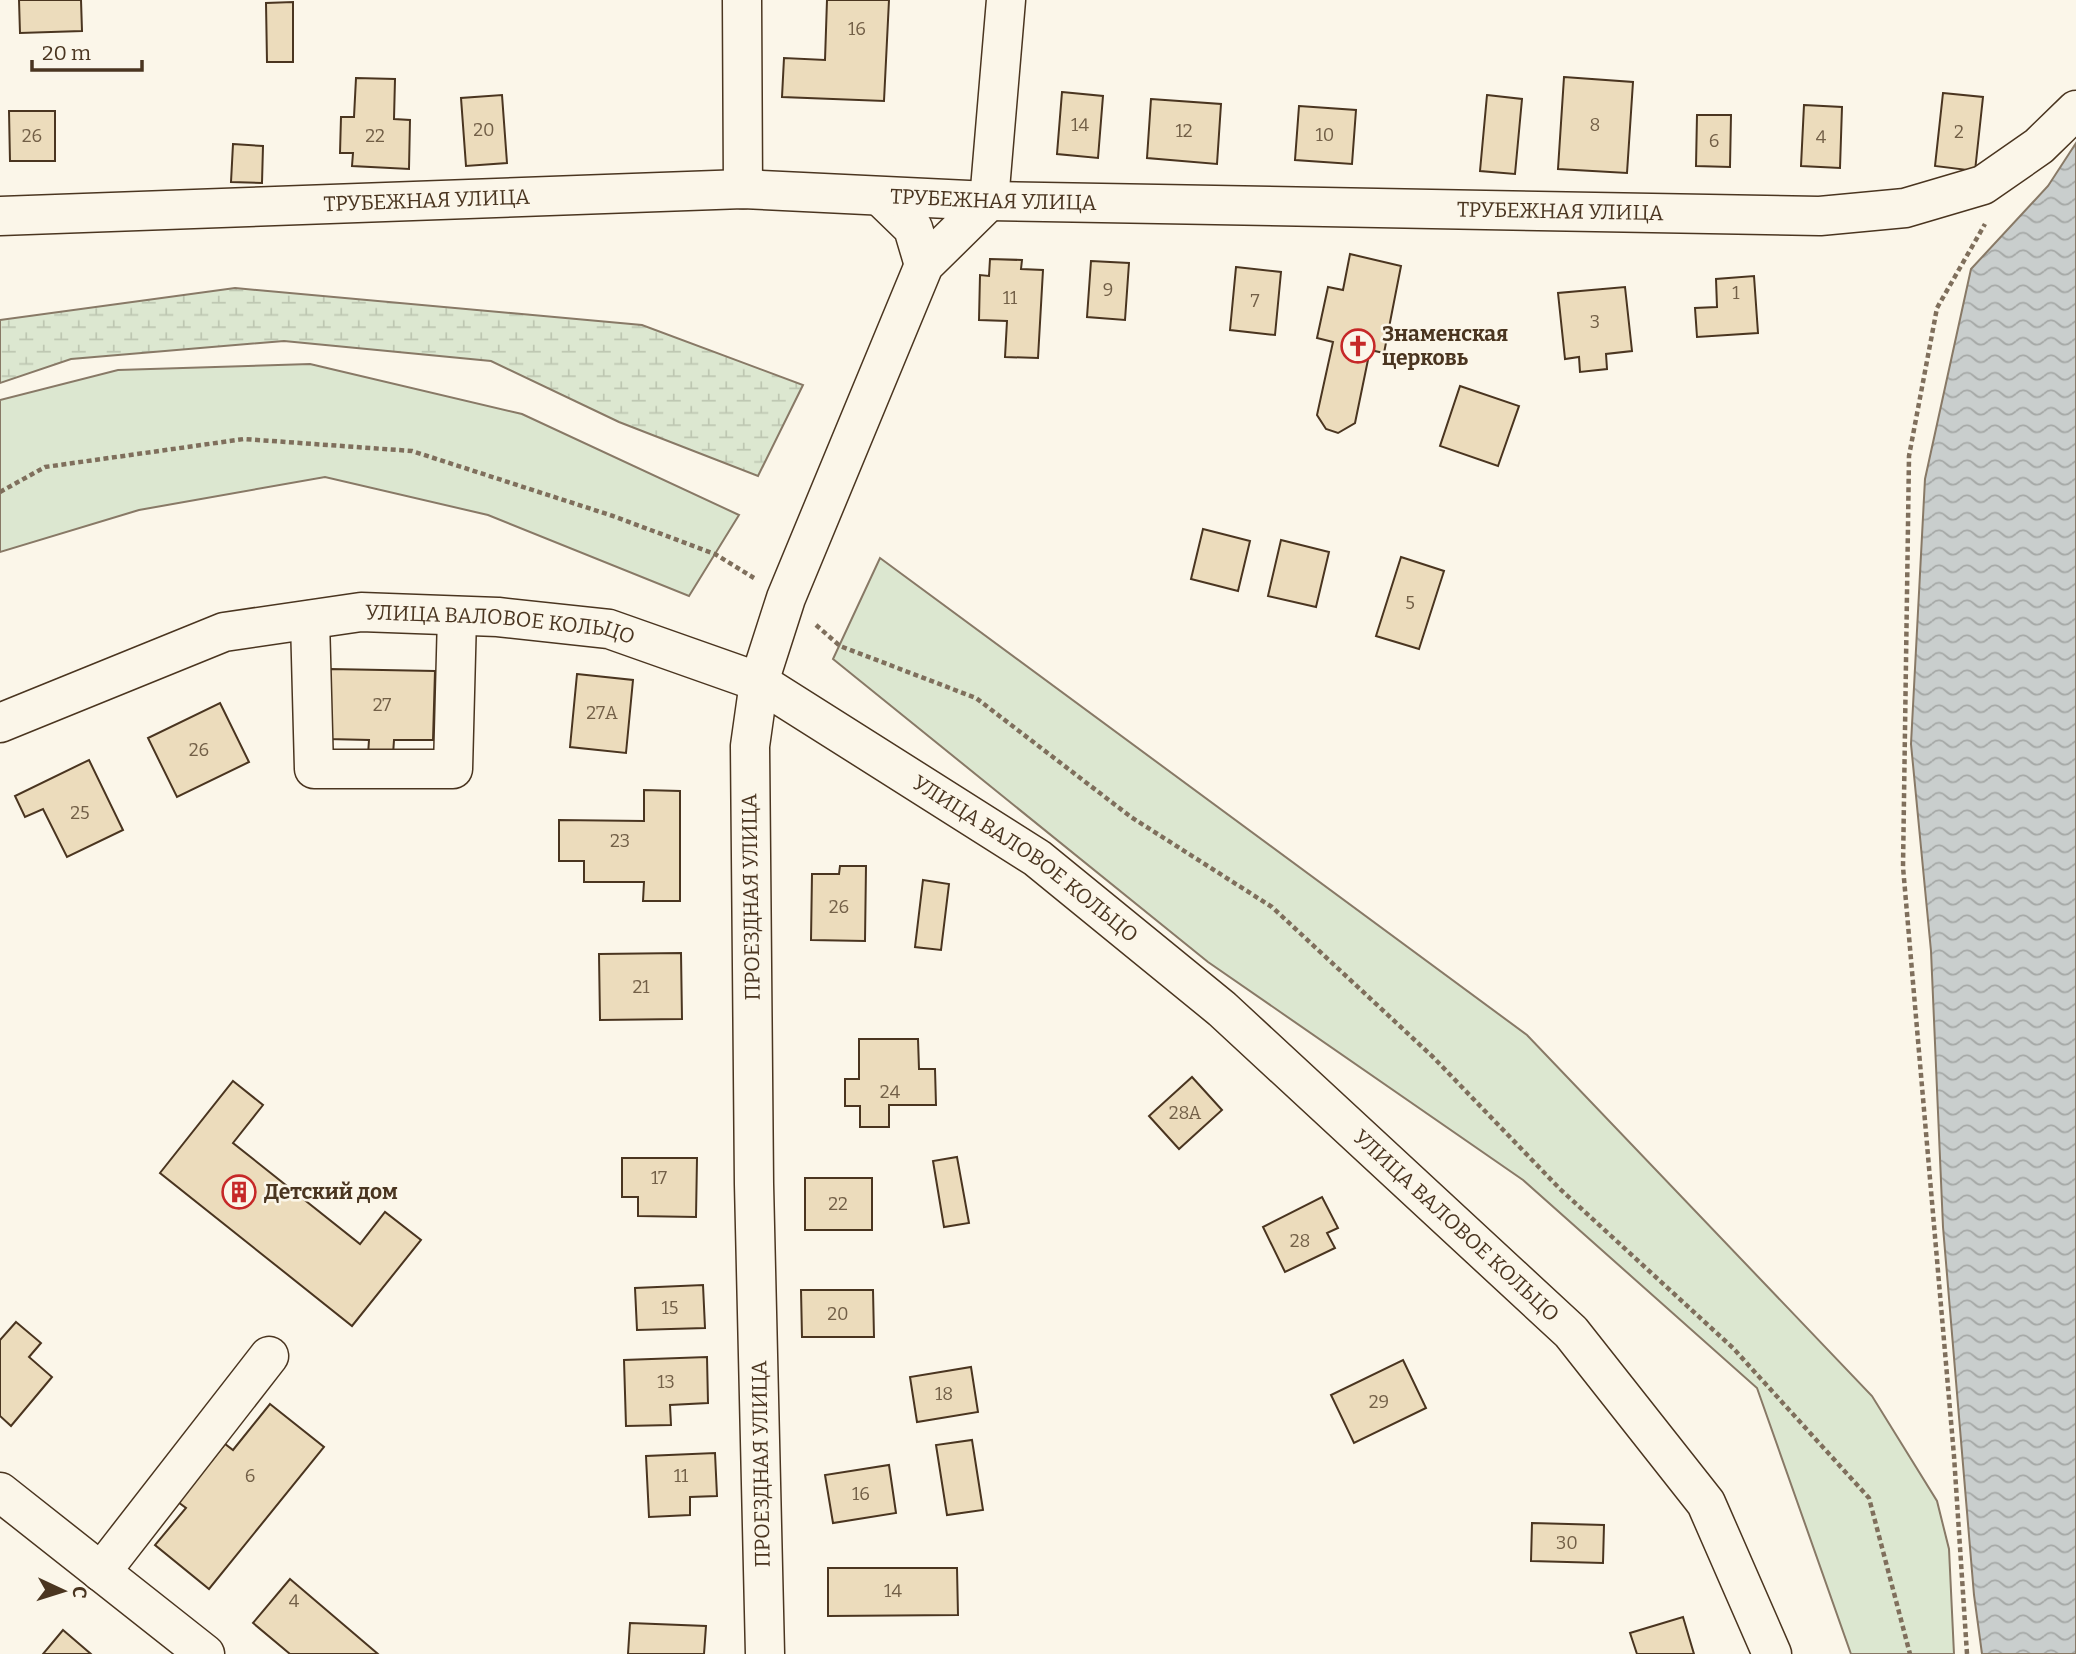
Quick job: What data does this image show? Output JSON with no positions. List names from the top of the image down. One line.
{"streets":{"street":["ТРУБЕЖНАЯ УЛИЦА","УЛИЦА ВАЛОВОЕ КОЛЬЦО","ПРОЕЗДНАЯ УЛИЦА"]},"crossings":[["ТРУБЕЖНАЯ УЛИЦА","ПРОЕЗДНАЯ УЛИЦА"],["УЛИЦА ВАЛОВОЕ КОЛЬЦО","ПРОЕЗДНАЯ УЛИЦА"]],"places":{"church":["Знаменская церковь"],"building":["Детский дом"]},"house_numbers":["16","14","8","20","12","2","10","26","22","4","6","9","1","11","7","3","5","27","27А","26","25","23","26","21","24","28А","17","22","28","15","20","13","18","29","6","11","16","30","14","4"],"scale_bar":"20 m","north":"right"}
